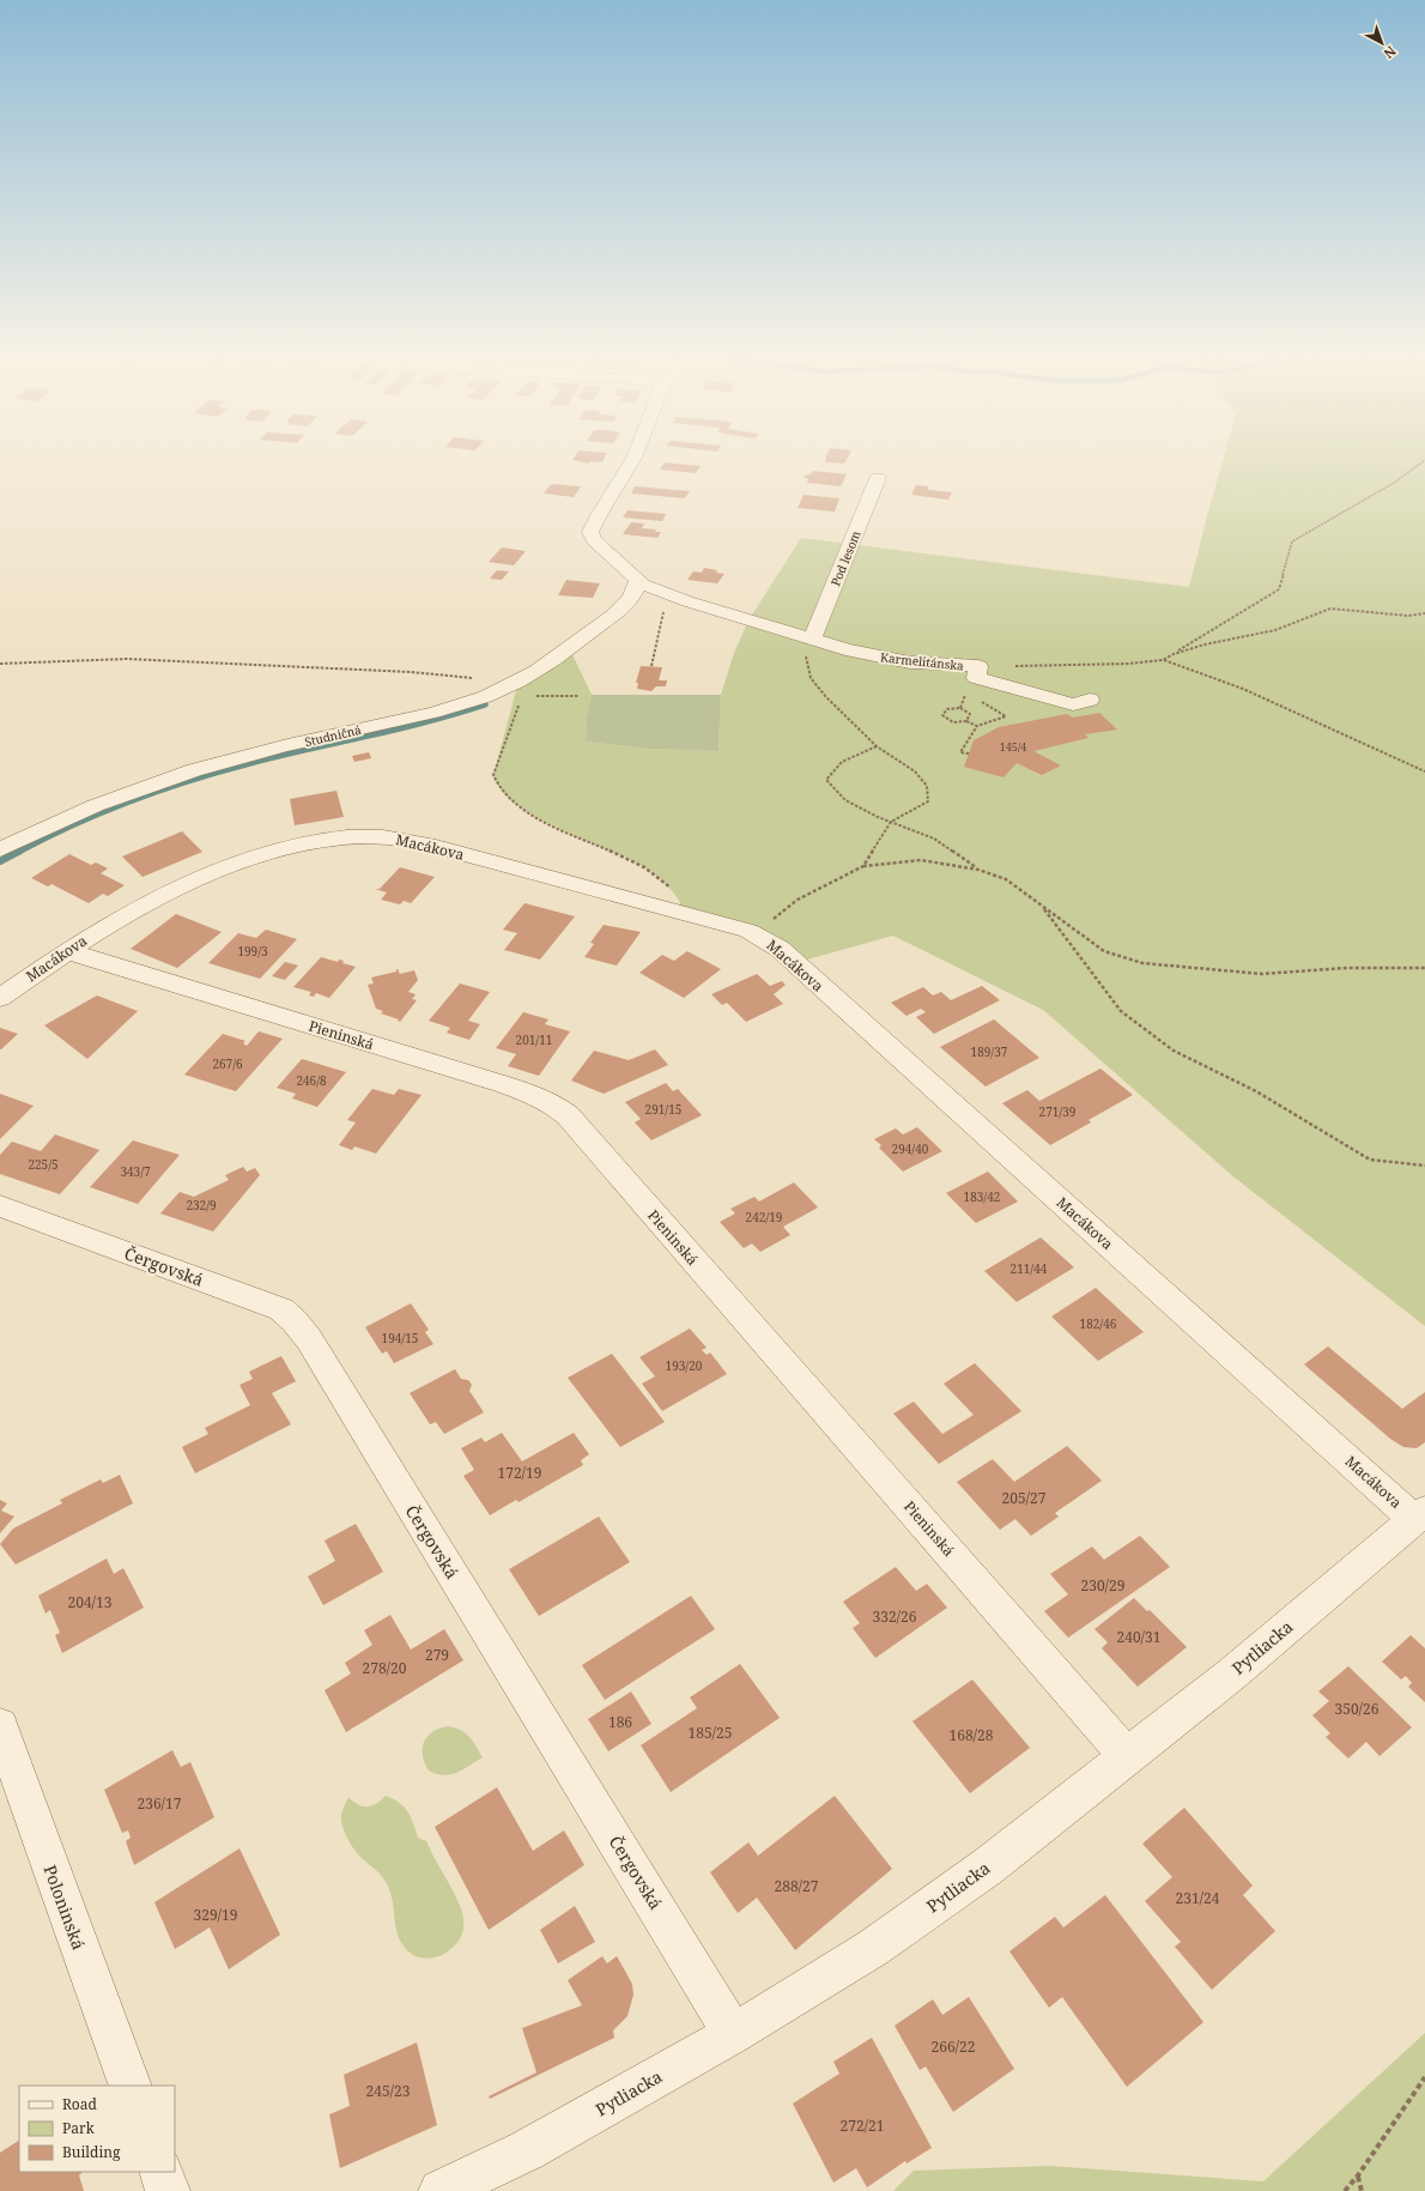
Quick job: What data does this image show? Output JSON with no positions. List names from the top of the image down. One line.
{"streets":{"street":["Pod lesom","Karmelitánska","Studničná","Macákova","Pieninská","Čergovská","Pytliacka","Poloninská"]},"crossings":[["Pod lesom","Karmelitánska"],["Karmelitánska","Studničná"],["Macákova","Pieninská"],["Macákova","Pytliacka"],["Pieninská","Pytliacka"],["Čergovská","Pytliacka"]],"house_numbers":["145/4","199/3","201/11","189/37","267/6","246/8","291/15","271/39","294/40","225/5","343/7","183/42","232/9","242/19","211/44","182/46","194/15","193/20","172/19","205/27","230/29","204/13","332/26","240/31","279","278/20","350/26","186","185/25","168/28","236/17","288/27","231/24","329/19","266/22","245/23","272/21"],"legend":["Road","Park","Building"],"north":"bottom right"}
